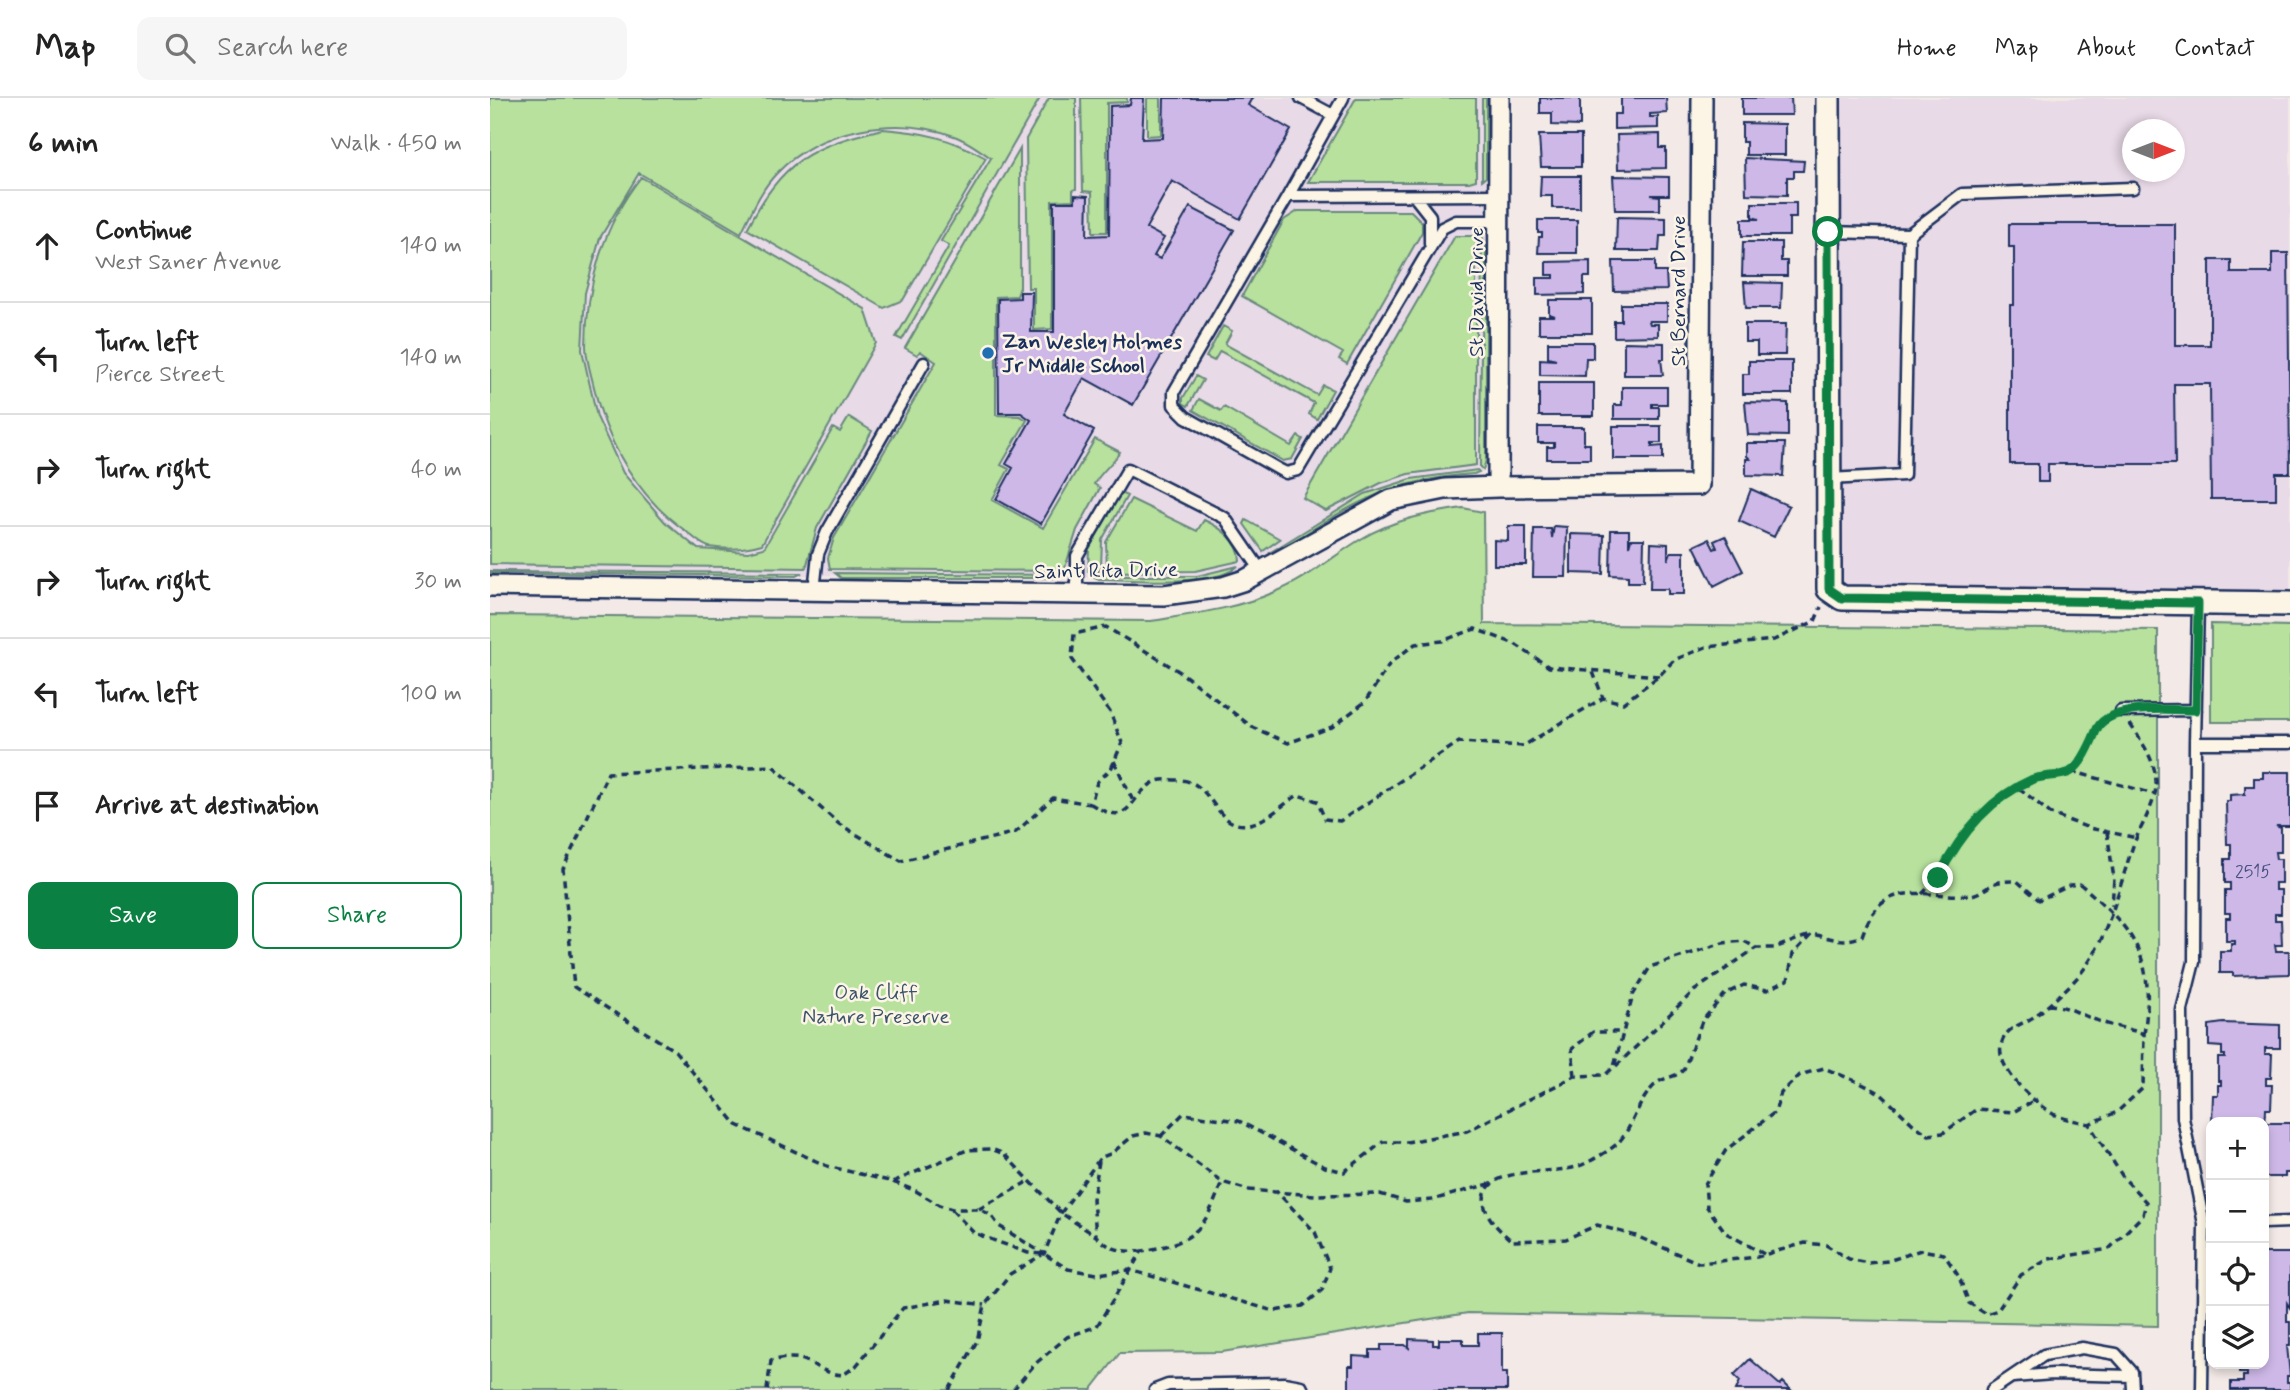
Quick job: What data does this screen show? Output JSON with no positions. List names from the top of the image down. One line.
{"streets":{"street":["St Bernard Drive","St David Drive","Saint Rita Drive"]},"crossings":[["St Bernard Drive","Saint Rita Drive"],["St David Drive","Saint Rita Drive"]],"parks":["Oak Cliff Nature Preserve"],"places":["Zan Wesley Holmes Jr Middle School"],"house_numbers":["2515"],"north":"right","page":{"header":"Map","search":"Search here","nav":["Home","Map","About","Contact"],"heading":["6 min","Walk · 450 m"],"list":[["Continue","West Saner Avenue","140 m"],["Turn left","Pierce Street","140 m"],["Turn right","40 m"],["Turn right","30 m"],["Turn left","100 m"],"Arrive at destination"],"buttons":["Save","Share"],"map_buttons":["+","−"]}}
